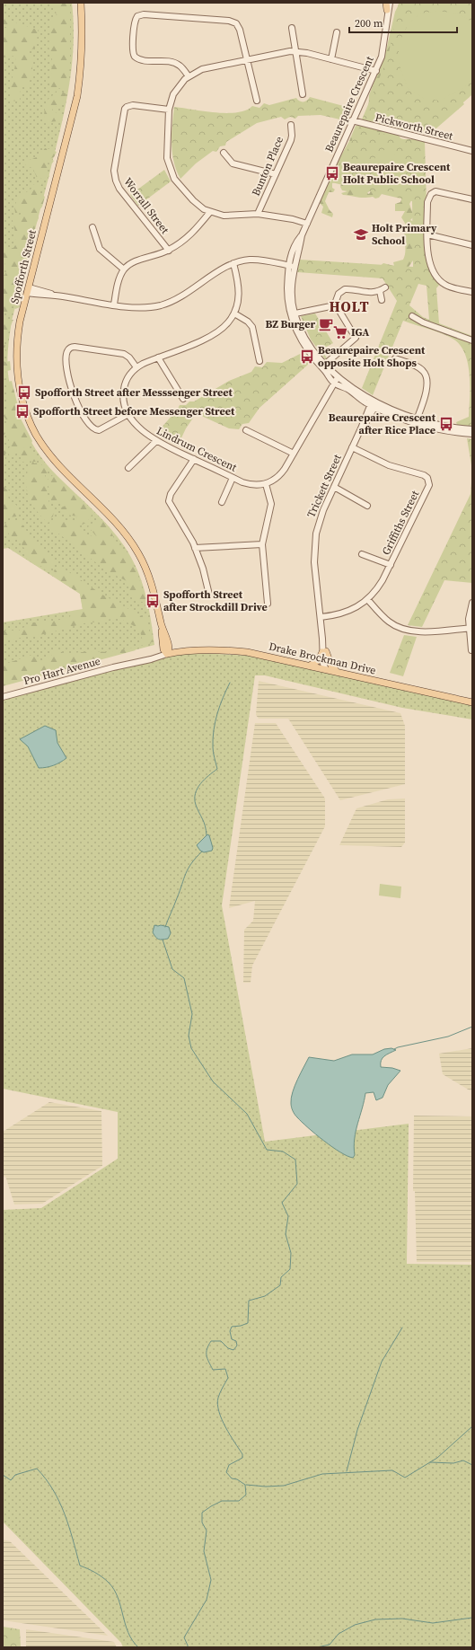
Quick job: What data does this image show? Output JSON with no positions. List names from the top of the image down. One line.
{"streets":{"main road":["Spofforth Street","Drake Brockman Drive"],"street":["Beaurepaire Crescent","Pickworth Street","Bunton Place","Worrall Street","Lindrum Crescent","Trickett Street","Griffiths Street","Pro Hart Avenue"]},"crossings":[["Beaurepaire Crescent","Pickworth Street"],["Beaurepaire Crescent","Trickett Street"],["Spofforth Street","Drake Brockman Drive"],["Spofforth Street","Pro Hart Avenue"],["Trickett Street","Griffiths Street"],["Trickett Street","Drake Brockman Drive"],["Drake Brockman Drive","Pro Hart Avenue"]],"districts":["HOLT"],"places":{"bus stop":["Beaurepaire Crescent Holt Public School","Beaurepaire Crescent opposite Holt Shops","Spofforth Street after Messsenger Street","Spofforth Street before Messenger Street","Beaurepaire Crescent after Rice Place","Spofforth Street after Strockdill Drive"],"school or university":["Holt Primary School"],"cafe":["BZ Burger"],"supermarket":["IGA"]},"scale_bar":"200 m"}
